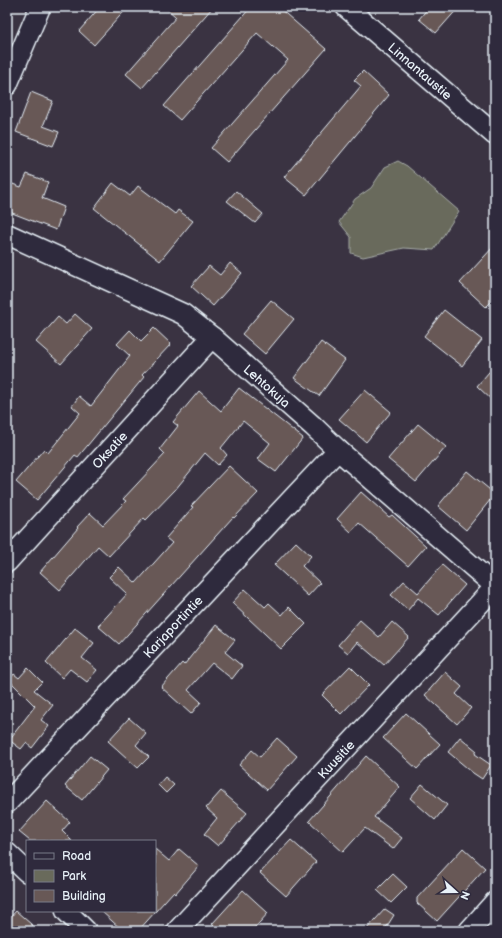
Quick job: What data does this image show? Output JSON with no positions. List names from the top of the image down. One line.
{"streets":{"street":["Linnantaustie","Lehtokuja","Oksatie","Karjaportintie","Kuusitie"]},"crossings":[["Lehtokuja","Oksatie"],["Lehtokuja","Karjaportintie"],["Lehtokuja","Kuusitie"]],"legend":["Road","Park","Building"],"north":"right"}
